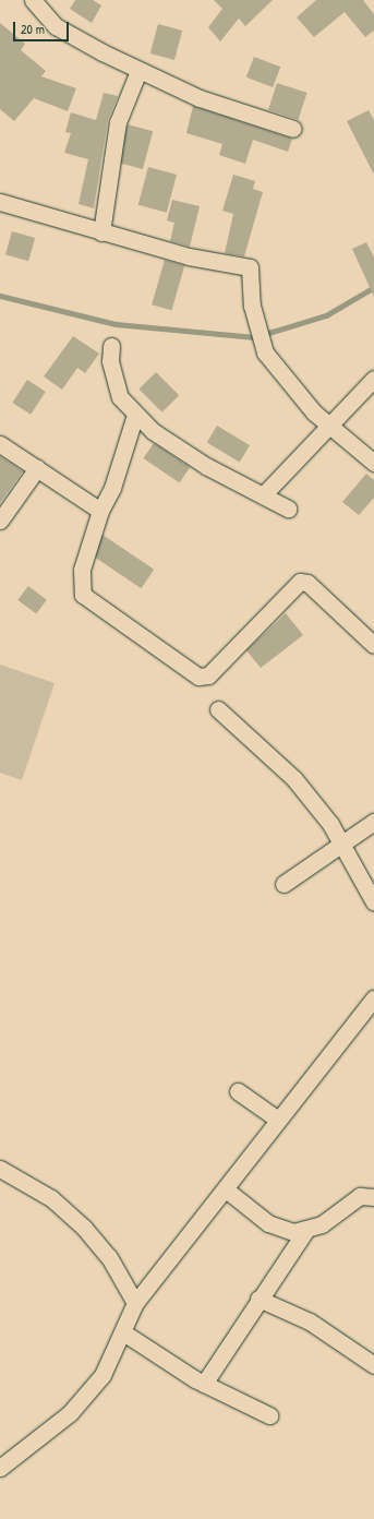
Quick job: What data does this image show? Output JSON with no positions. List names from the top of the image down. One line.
{"scale_bar":"20 m"}
